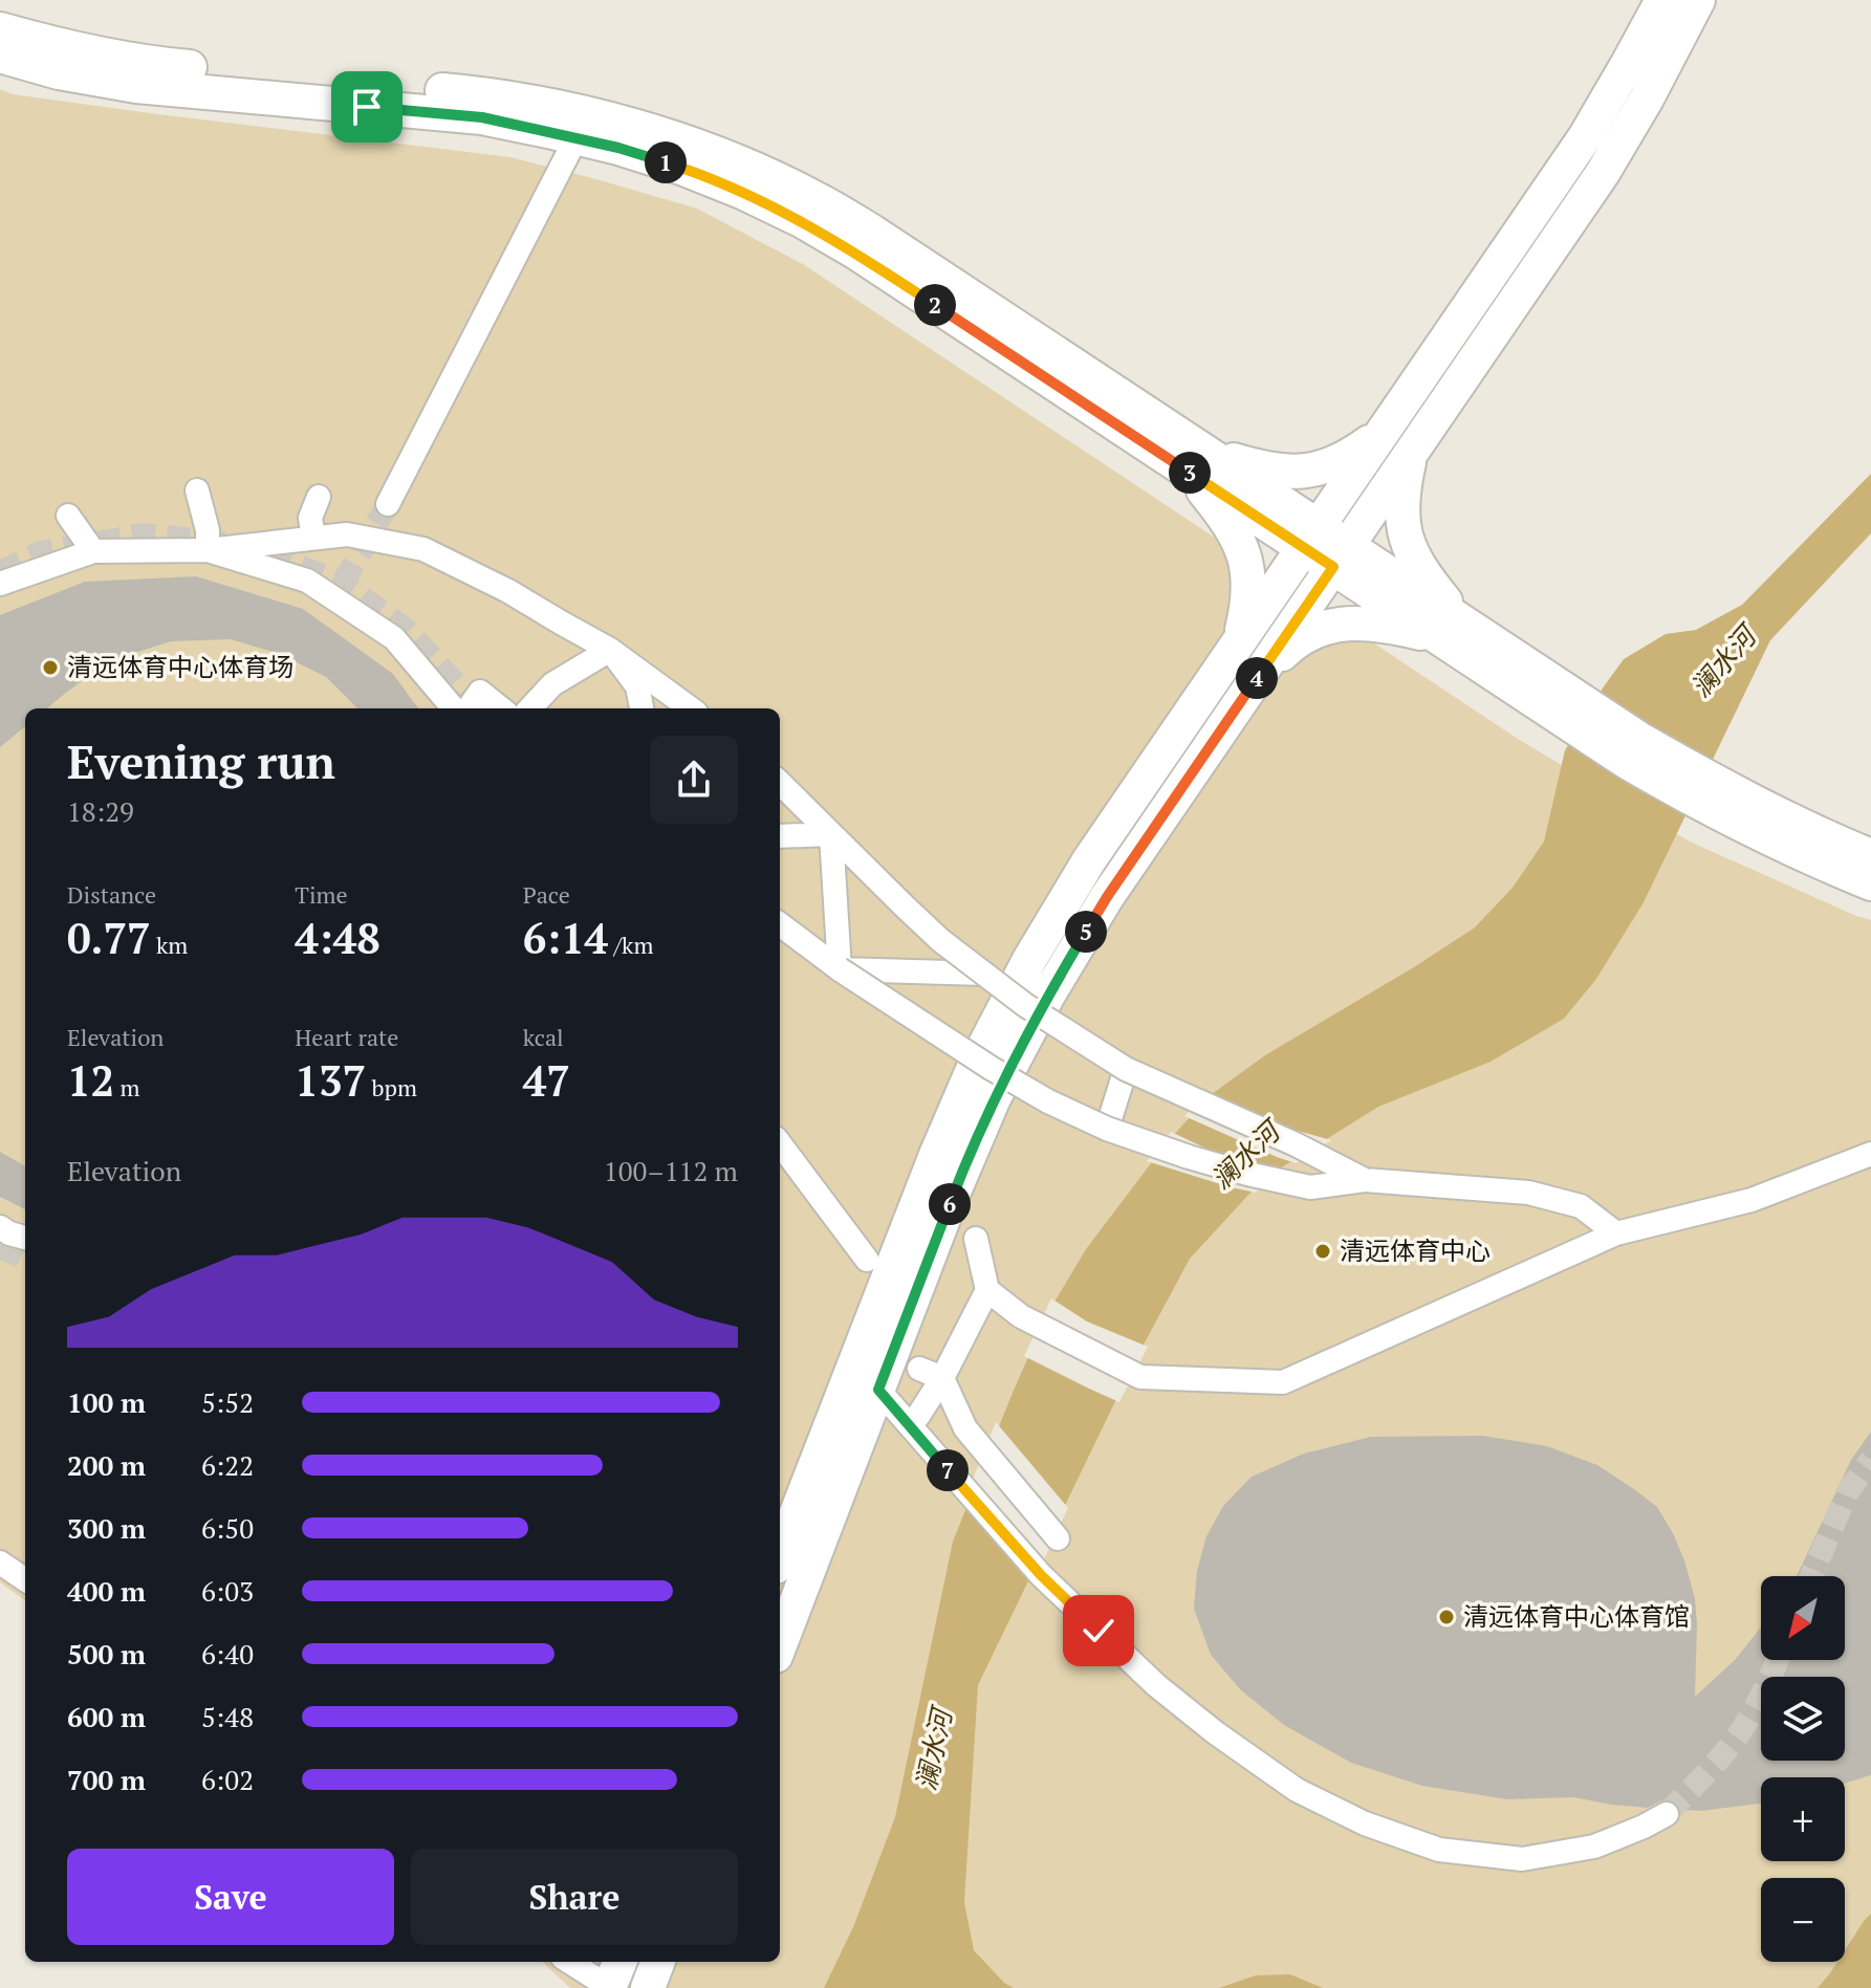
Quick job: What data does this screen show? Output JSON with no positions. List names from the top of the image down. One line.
{"water":["澜水河"],"places":["清远体育中心体育场","清远体育中心","清远体育中心体育馆"],"north":"bottom left","page":{"pins":["1","2","3","4","5","6","7"],"heading":["Evening run","18:29"],"stats":[["Distance","0.77 km"],["Time","4:48"],["Pace","6:14 /km"],["Elevation","12 m"],["Heart rate","137 bpm"],["kcal","47"]],"chart":["Elevation","100–112 m"],"list":[{"name":"100 m","note":"5:52"},{"name":"200 m","note":"6:22"},{"name":"300 m","note":"6:50"},{"name":"400 m","note":"6:03"},{"name":"500 m","note":"6:40"},{"name":"600 m","note":"5:48"},{"name":"700 m","note":"6:02"}],"map_buttons":["+","−"],"buttons":["Save","Share"]}}
